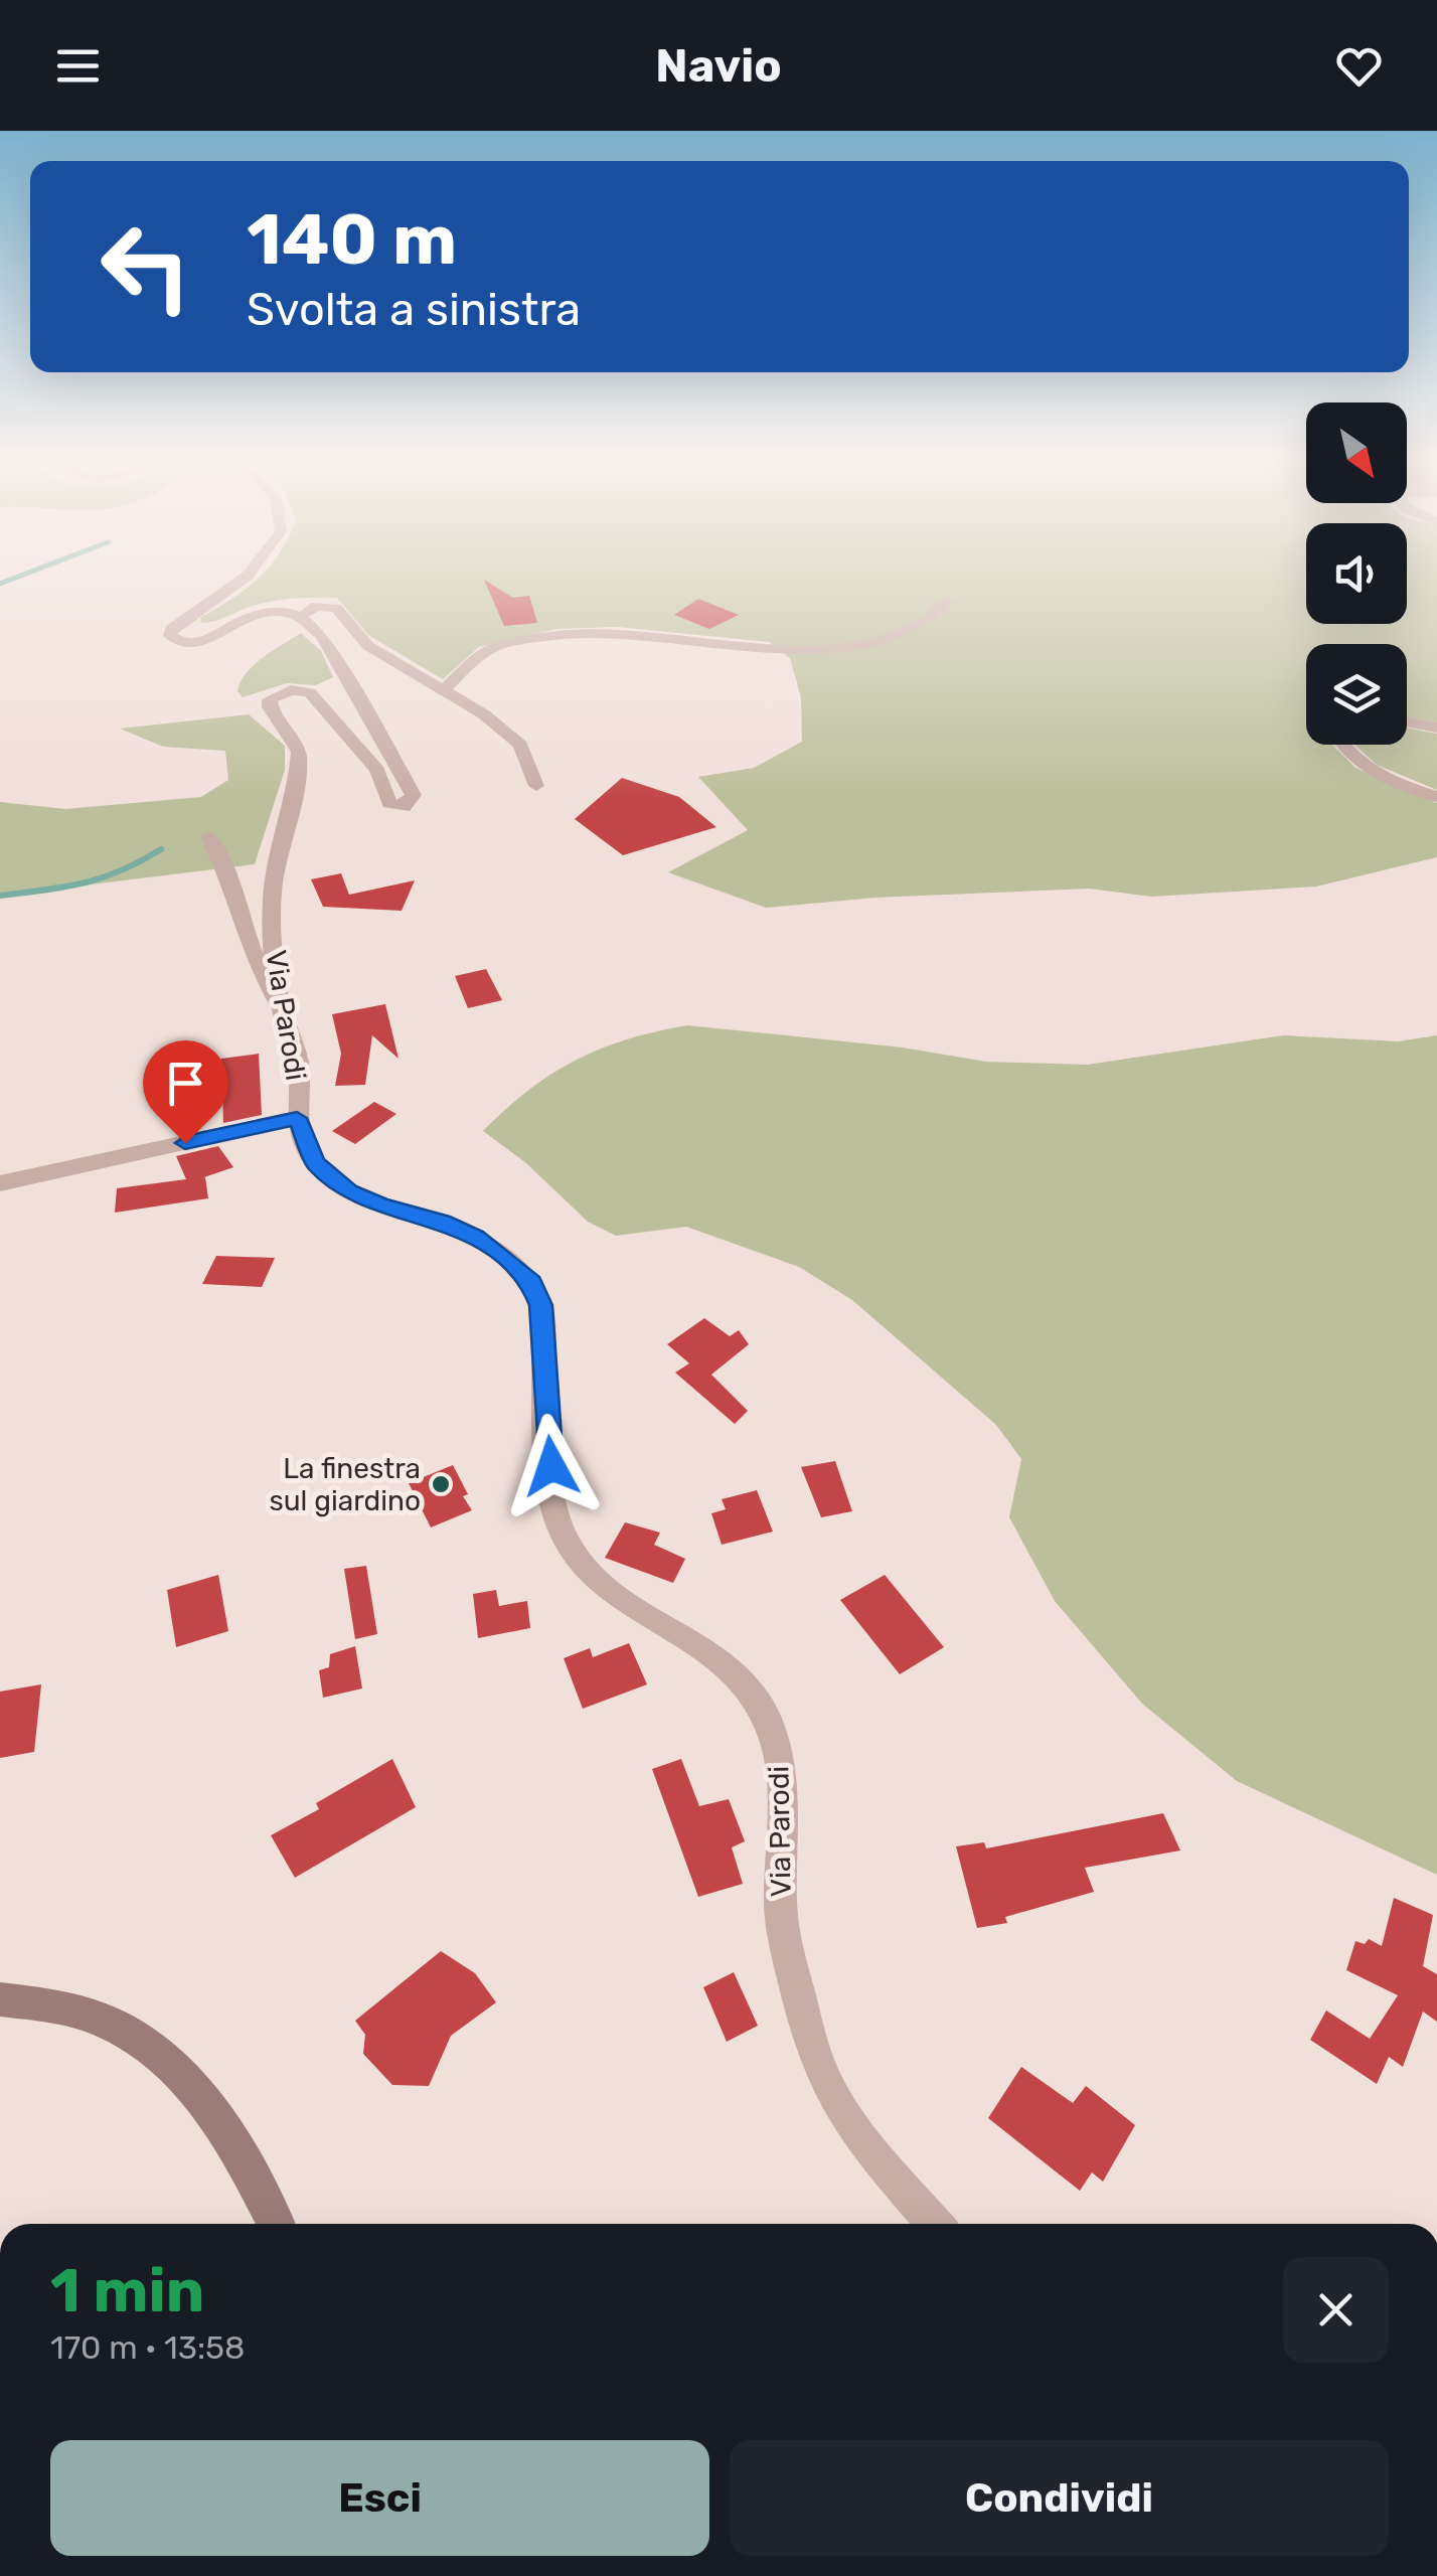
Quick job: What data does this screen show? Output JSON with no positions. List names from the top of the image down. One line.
{"streets":{"street":["Via Parodi"]},"places":["La finestra sul giardino"],"north":"bottom right","page":{"header":"Navio","turn":["140 m","Svolta a sinistra"],"heading":["1 min","170 m · 13:58"],"buttons":["Esci","Condividi"]}}
